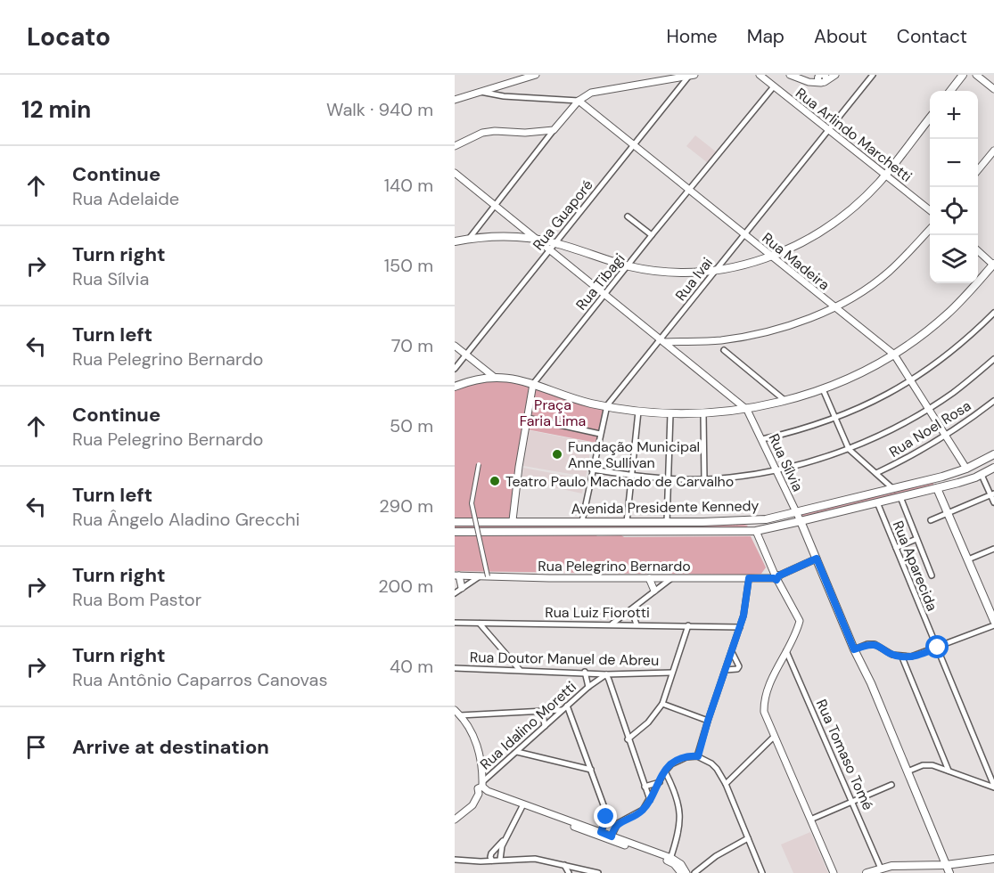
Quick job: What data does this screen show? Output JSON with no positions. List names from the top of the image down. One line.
{"streets":{"main road":["Rua Sílvia","Avenida Presidente Kennedy"],"street":["Rua Arlindo Marchetti","Rua Guaporé","Rua Madeira","Rua Ivai","Rua Tibagi","Rua Noel Rosa","Rua Pelegrino Bernardo","Rua Aparecida","Rua Luiz Fiorotti","Rua Doutor Manuel de Abreu","Rua Idalino Moretti","Rua Tomaso Tomé"]},"crossings":[["Rua Arlindo Marchetti","Rua Ivai"],["Rua Arlindo Marchetti","Rua Tibagi"],["Rua Guaporé","Rua Madeira"],["Rua Guaporé","Rua Sílvia"],["Rua Madeira","Rua Ivai"],["Rua Madeira","Rua Tibagi"],["Rua Madeira","Rua Noel Rosa"],["Rua Madeira","Avenida Presidente Kennedy"],["Rua Ivai","Rua Sílvia"],["Rua Ivai","Avenida Presidente Kennedy"],["Rua Tibagi","Rua Sílvia"],["Rua Tibagi","Avenida Presidente Kennedy"],["Rua Sílvia","Avenida Presidente Kennedy"],["Rua Sílvia","Rua Pelegrino Bernardo"],["Avenida Presidente Kennedy","Rua Aparecida"],["Rua Doutor Manuel de Abreu","Rua Idalino Moretti"]],"parks":["Praça Faria Lima"],"places":["Fundação Municipal Anne Sullivan","Teatro Paulo Machado de Carvalho"],"page":{"header":"Locato","nav":["Home","Map","About","Contact"],"heading":["12 min","Walk · 940 m"],"map_buttons":["+","−"],"list":[["Continue","Rua Adelaide","140 m"],["Turn right","Rua Sílvia","150 m"],["Turn left","Rua Pelegrino Bernardo","70 m"],["Continue","Rua Pelegrino Bernardo","50 m"],["Turn left","Rua Ângelo Aladino Grecchi","290 m"],["Turn right","Rua Bom Pastor","200 m"],["Turn right","Rua Antônio Caparros Canovas","40 m"],"Arrive at destination"]}}
